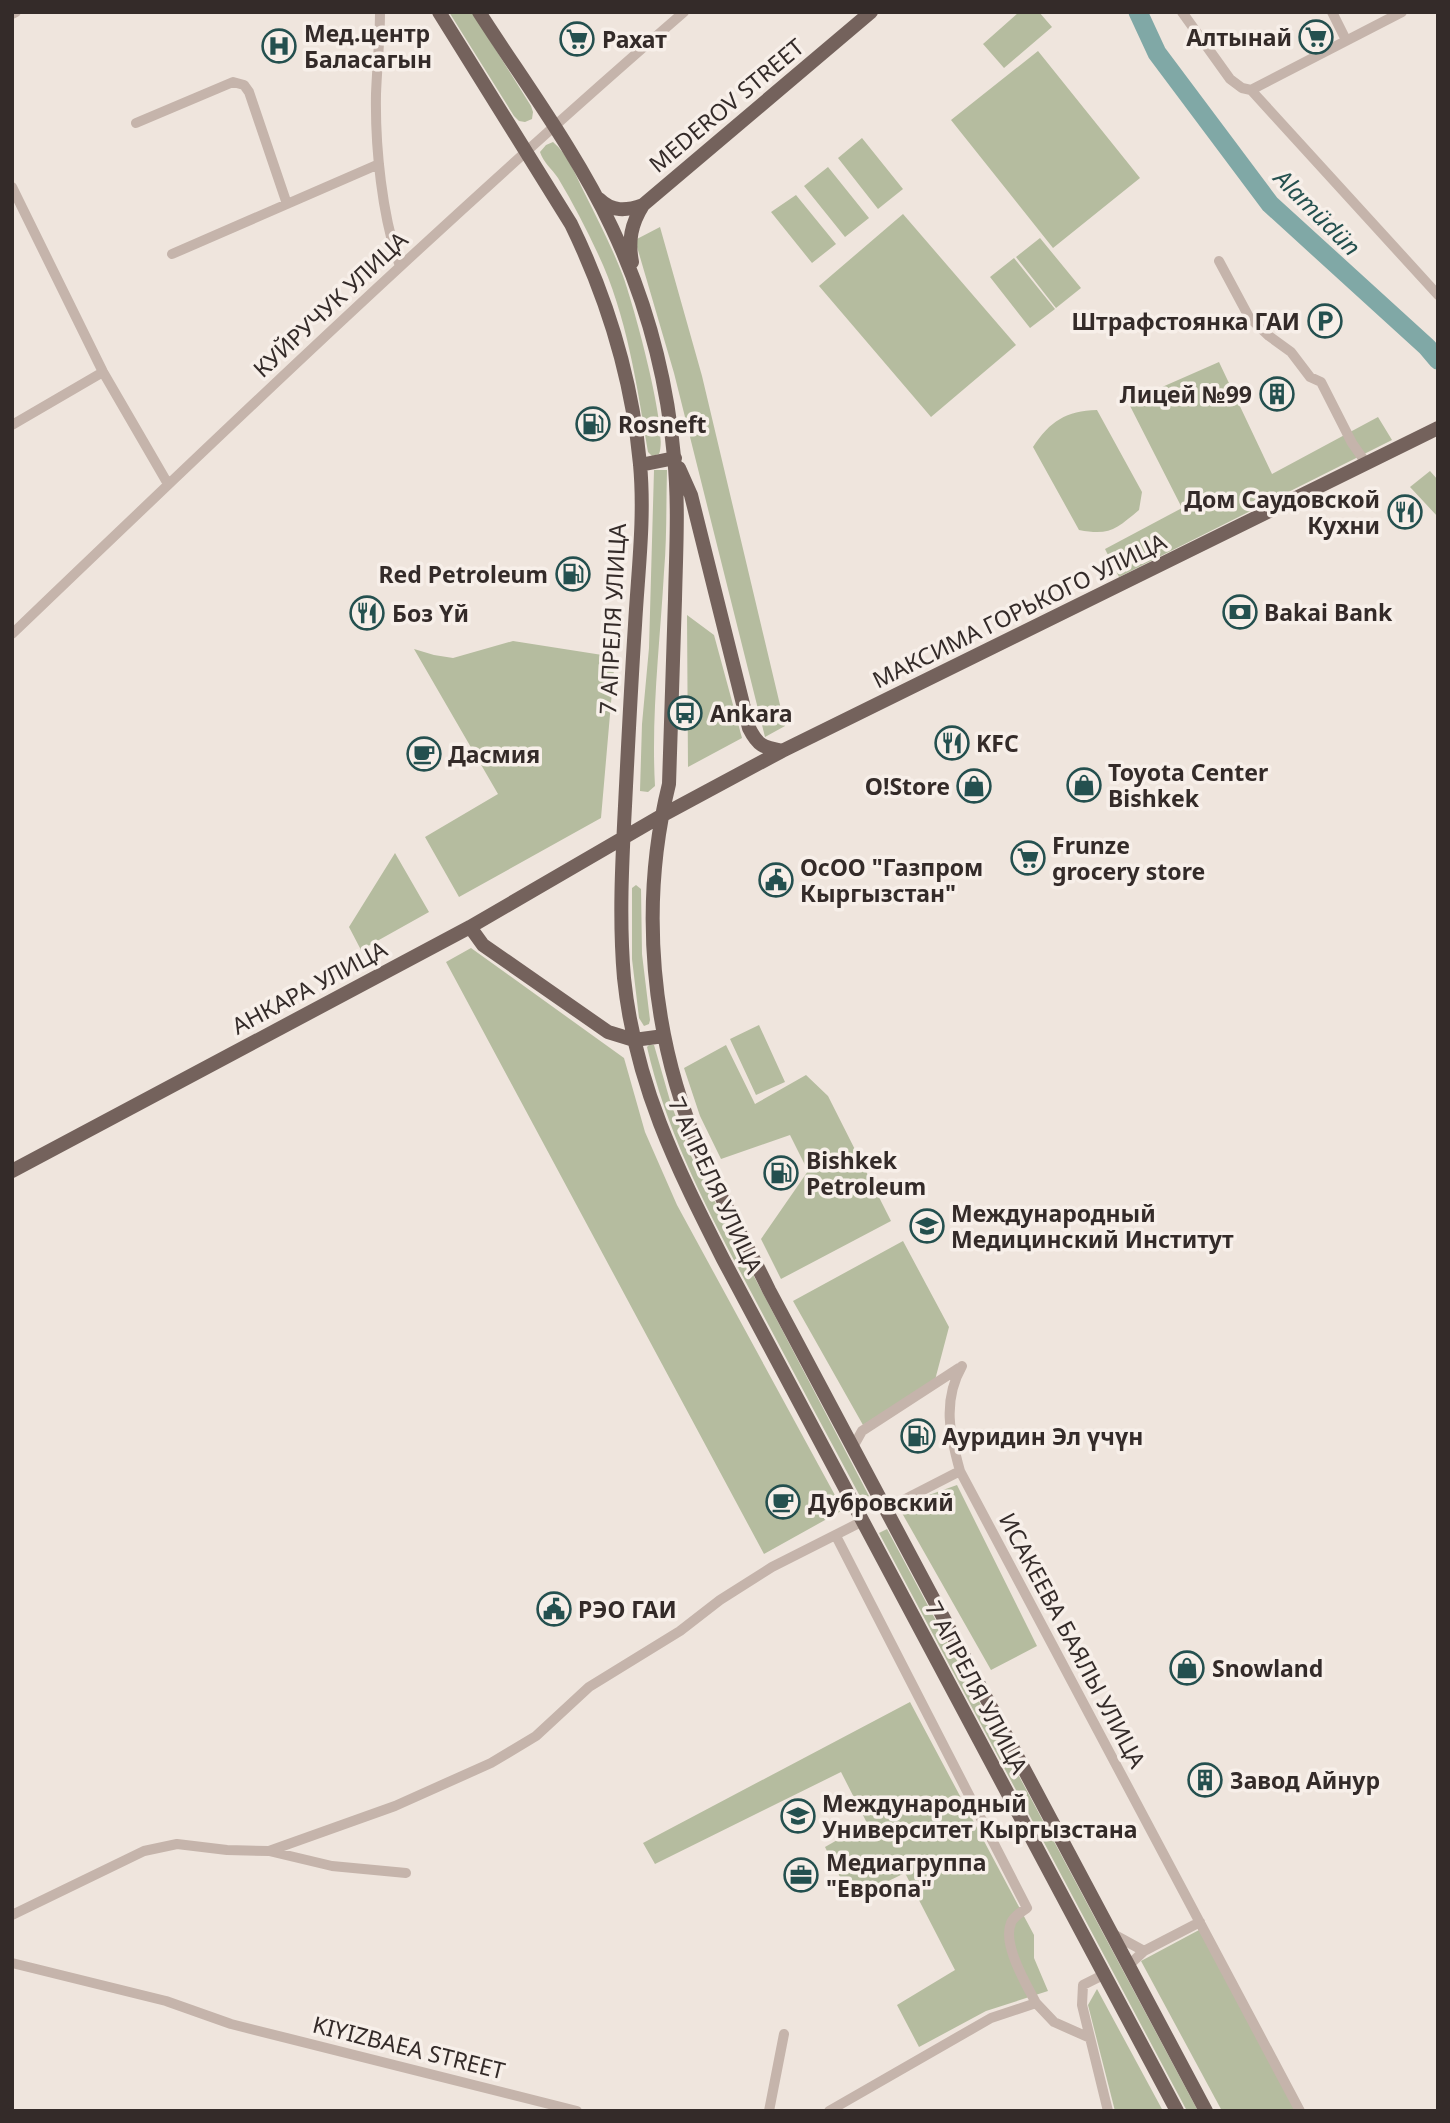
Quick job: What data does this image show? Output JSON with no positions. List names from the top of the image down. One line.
{"streets":{"main road":["MEDEROV STREET","МАКСИМА ГОРЬКОГО УЛИЦА","7 АПРЕЛЯ УЛИЦА","АНКАРА УЛИЦА"],"street":["КУЙРУЧУК УЛИЦА","ИСАКЕЕВА БАЯЛЫ УЛИЦА","KIYIZBAEA STREET"]},"crossings":[["MEDEROV STREET","7 АПРЕЛЯ УЛИЦА"],["КУЙРУЧУК УЛИЦА","7 АПРЕЛЯ УЛИЦА"],["МАКСИМА ГОРЬКОГО УЛИЦА","7 АПРЕЛЯ УЛИЦА"],["МАКСИМА ГОРЬКОГО УЛИЦА","АНКАРА УЛИЦА"],["7 АПРЕЛЯ УЛИЦА","АНКАРА УЛИЦА"],["7 АПРЕЛЯ УЛИЦА","ИСАКЕЕВА БАЯЛЫ УЛИЦА"]],"water":["Alamüdün"],"places":{"supermarket":["Алтынай","Рахат","Frunze grocery store"],"hospital":["Мед.центр Баласагын"],"parking":["Штрафстоянка ГАИ"],"building":["Лицей №99","Завод Айнур"],"fuel station":["Rosneft","Red Petroleum","Bishkek Petroleum","Ауридин Эл үчүн"],"restaurant":["Дом Саудовской Кухни","Боз Үй","KFC"],"bank":["Bakai Bank"],"bus stop":["Ankara"],"cafe":["Дасмия","Дубровский"],"shop":["Toyota Center Bishkek","O!Store","Snowland"],"public building":["ОсОО \"Газпром Кыргызстан\"","РЭО ГАИ"],"school or university":["Международный Медицинский Институт","Международный Университет Кыргызстана"],"office":["Медиагруппа \"Европа\""]}}
